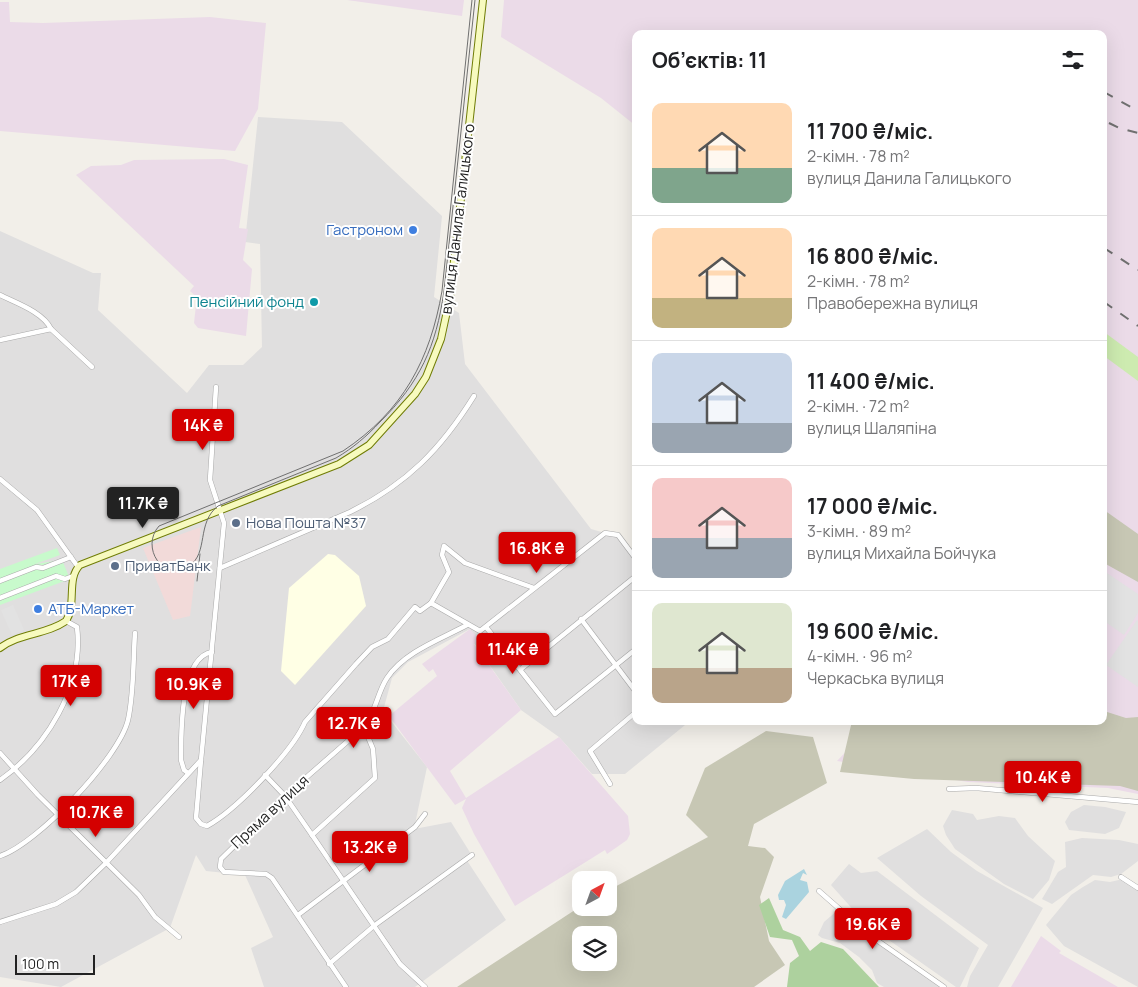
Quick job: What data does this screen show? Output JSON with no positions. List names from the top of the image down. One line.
{"streets":{"street":["вулиця Данила Галицького","Пряма вулиця"]},"places":["Гастроном","Пенсійний фонд","Нова Пошта №37","ПриватБанк","АТБ-Маркет"],"scale_bar":"100 m","north":"top right","page":{"heading":"Об’єктів: 11","list":[{"name":"11 700 ₴/міс.","note":"2-кімн. · 78 m² · вулиця Данила Галицького"},{"name":"16 800 ₴/міс.","note":"2-кімн. · 78 m² · Правобережна вулиця"},{"name":"11 400 ₴/міс.","note":"2-кімн. · 72 m² · вулиця Шаляпіна"},{"name":"17 000 ₴/міс.","note":"3-кімн. · 89 m² · вулиця Михайла Бойчука"},{"name":"19 600 ₴/міс.","note":"4-кімн. · 96 m² · Черкаська вулиця"}],"price":["14K ₴","11.7K ₴","16.8K ₴","11.4K ₴","17K ₴","10.9K ₴","12.7K ₴","10.4K ₴","10.7K ₴","13.2K ₴","19.6K ₴"],"scale":"100 m"}}
